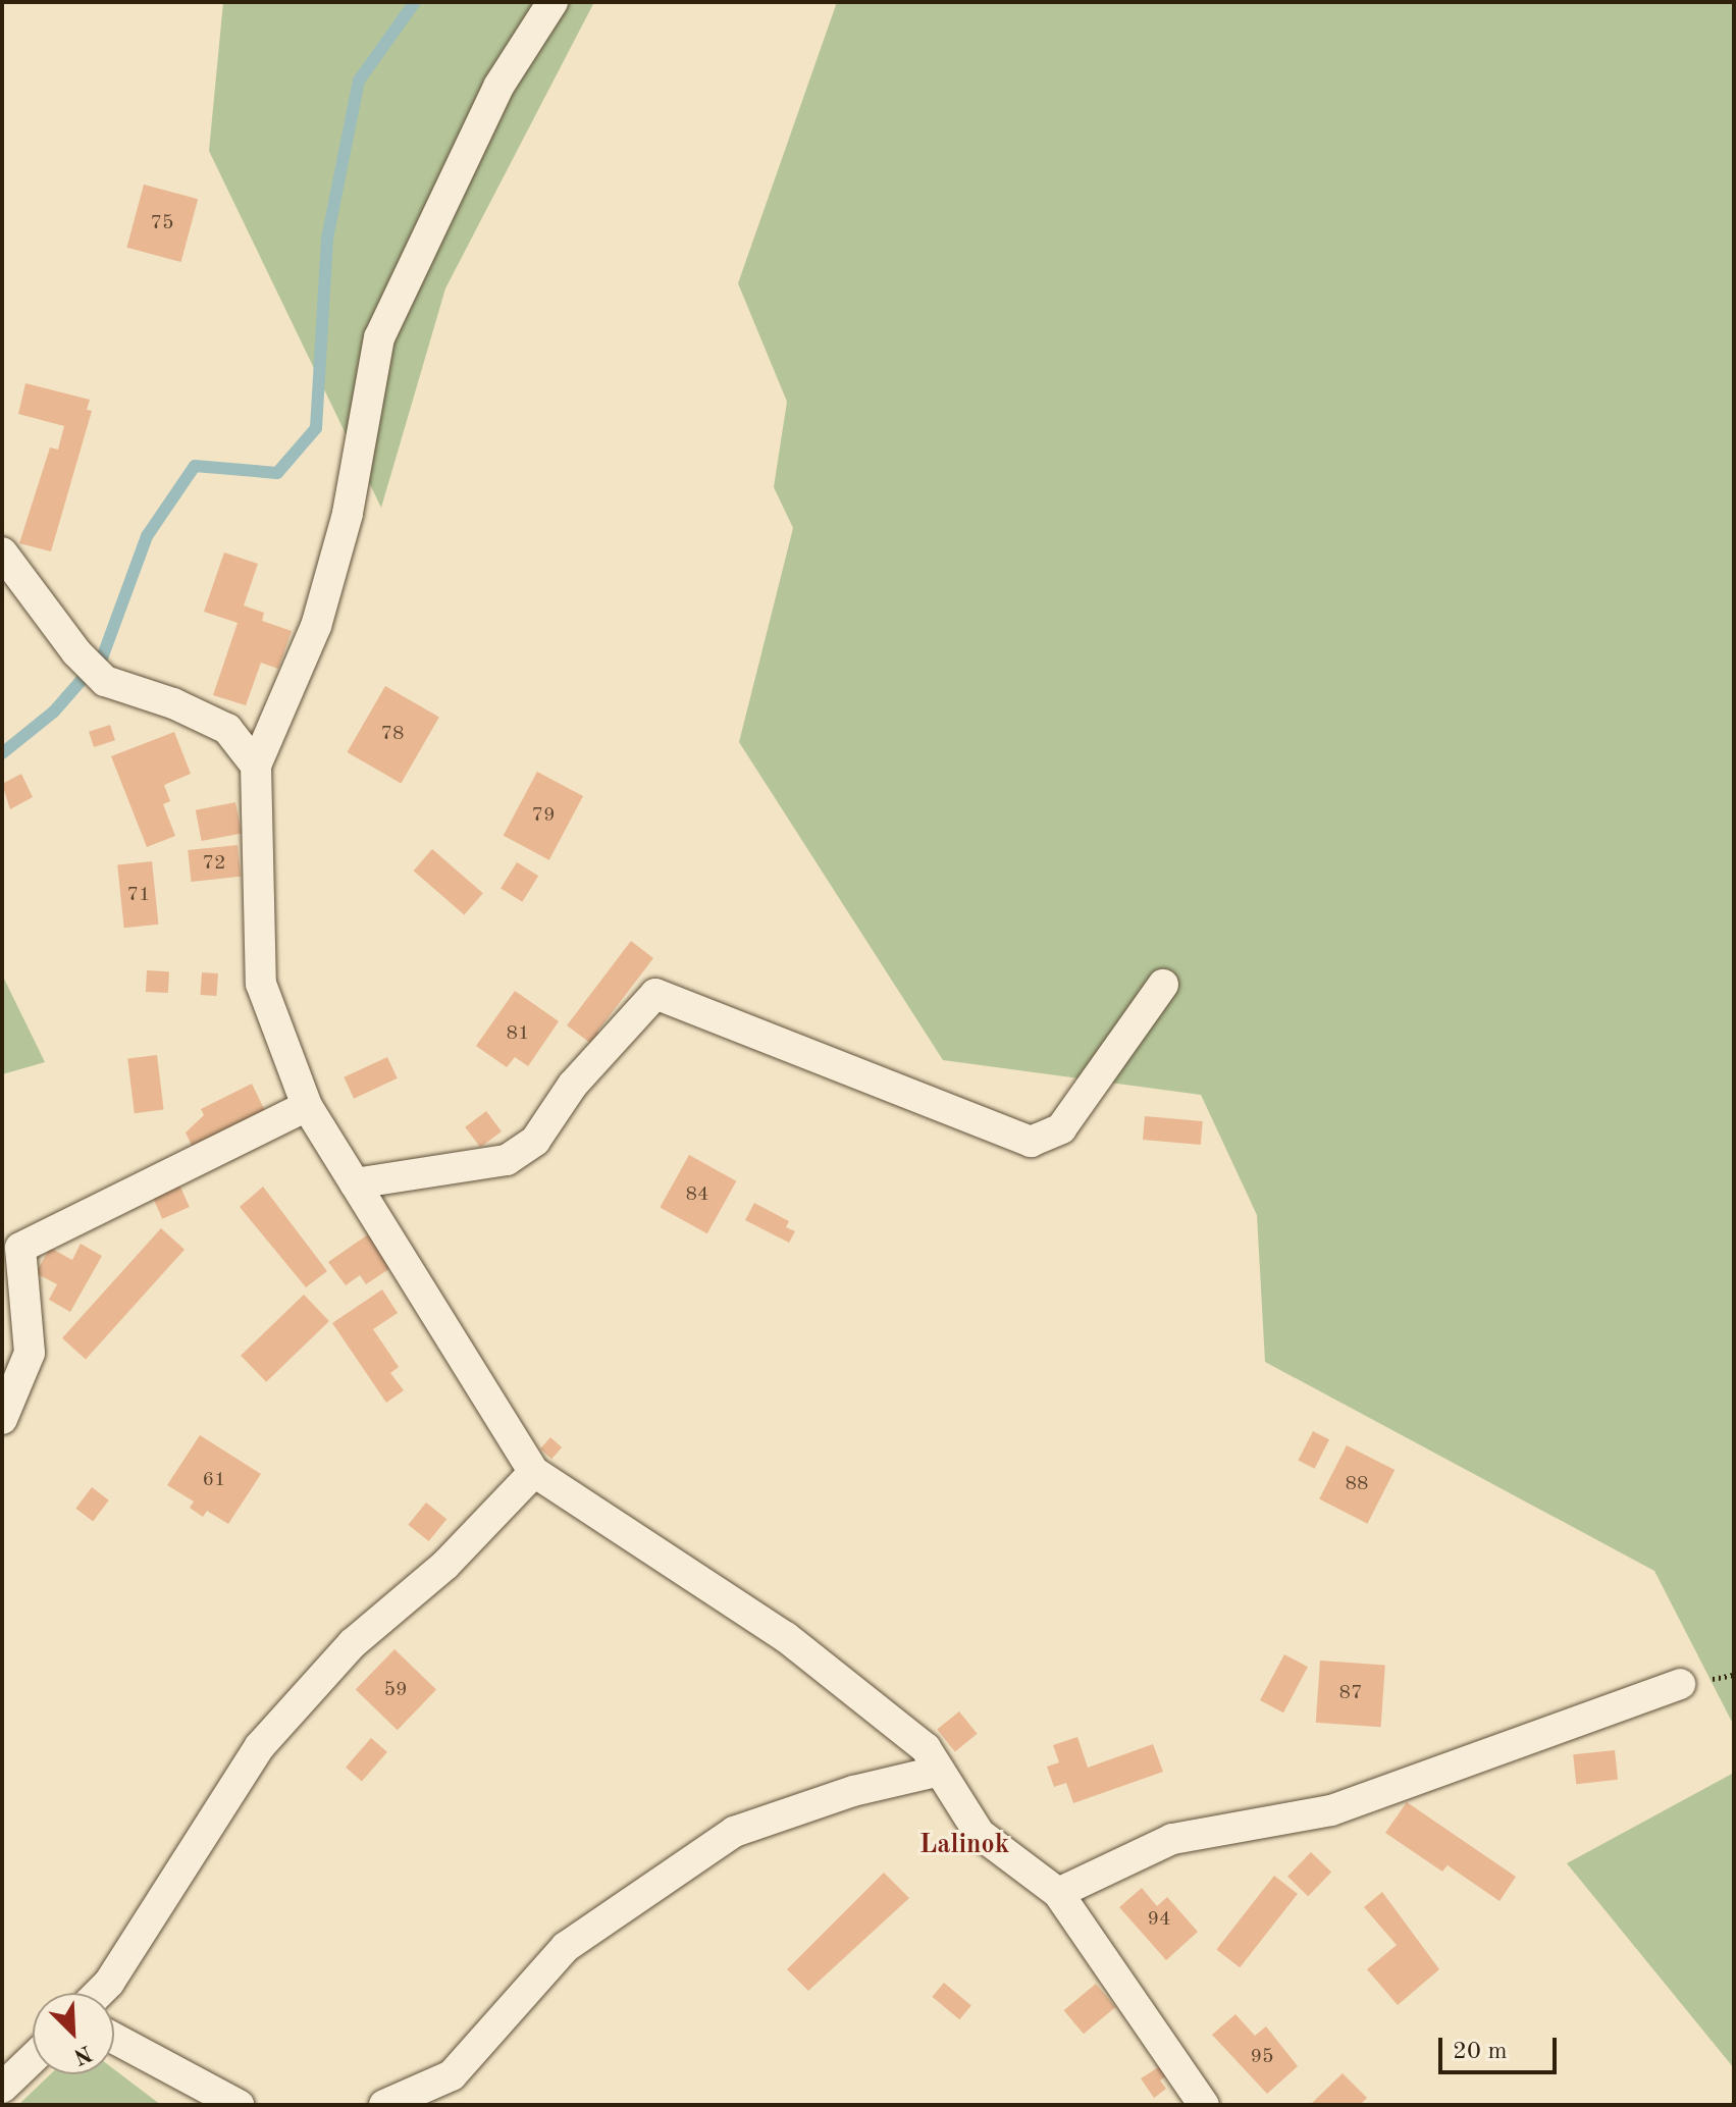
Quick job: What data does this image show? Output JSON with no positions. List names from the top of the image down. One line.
{"districts":["Lalinok"],"house_numbers":["75","78","79","72","71","81","84","61","88","59","87","94","95"],"scale_bar":"20 m","north":"bottom right"}
